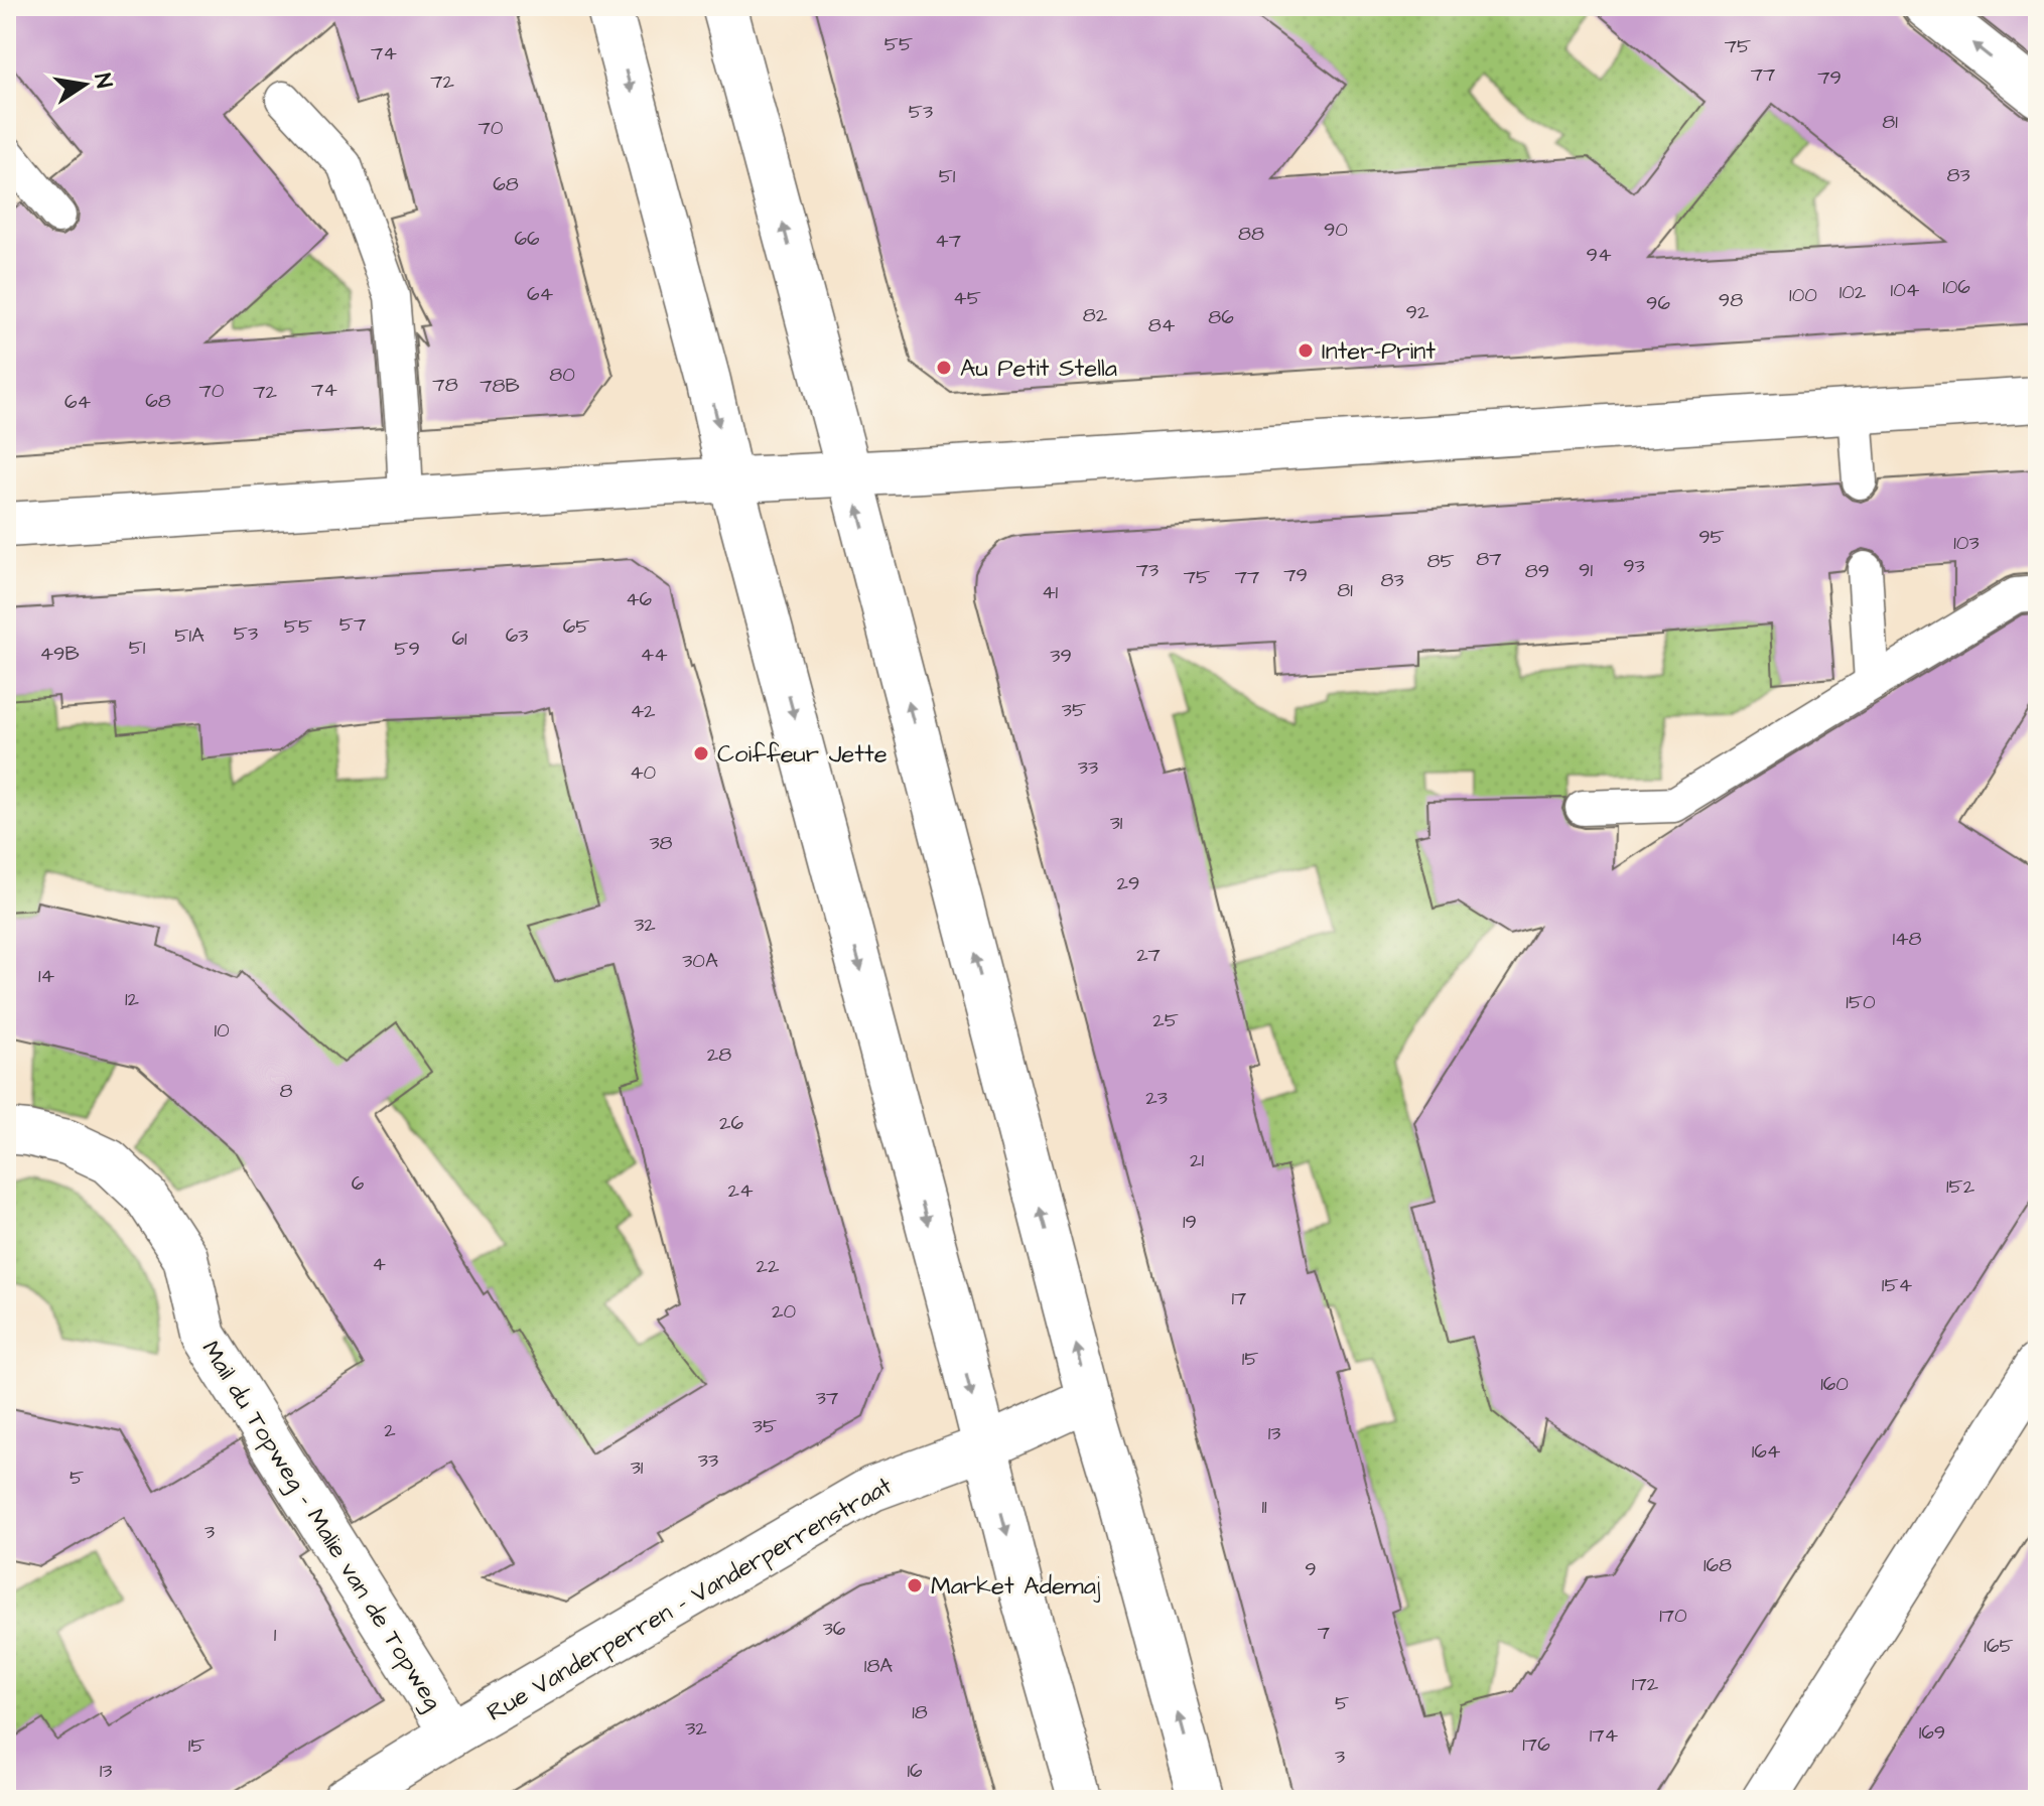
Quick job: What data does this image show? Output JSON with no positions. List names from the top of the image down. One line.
{"streets":{"street":["Mail du Topweg - Malie van de Topweg","Rue Vanderperren - Vanderperrenstraat"]},"crossings":[["Mail du Topweg - Malie van de Topweg","Rue Vanderperren - Vanderperrenstraat"]],"places":["Inter-Print","Au Petit Stella","Coiffeur Jette","Market Ademaj"],"house_numbers":["55","75","74","77","79","72","53","81","70","83","51","68","90","88","66","47","94","106","104","102","64","100","45","98","96","92","82","86","84","80","78","78B","74","70","72","68","64","95","103","87","85","93","73","91","89","79","75","77","83","81","41","46","57","55","65","53","51A","63","61","51","59","49B","44","39","35","42","33","40","31","38","29","32","148","27","30A","14","12","150","25","10","28","8","23","26","21","6","152","24","19","4","22","154","17","20","15","160","37","35","2","13","164","33","31","5","11","3","168","9","170","36","7","1","165","18A","172","5","18","32","169","174","176","15","3","13","16"],"north":"right"}
